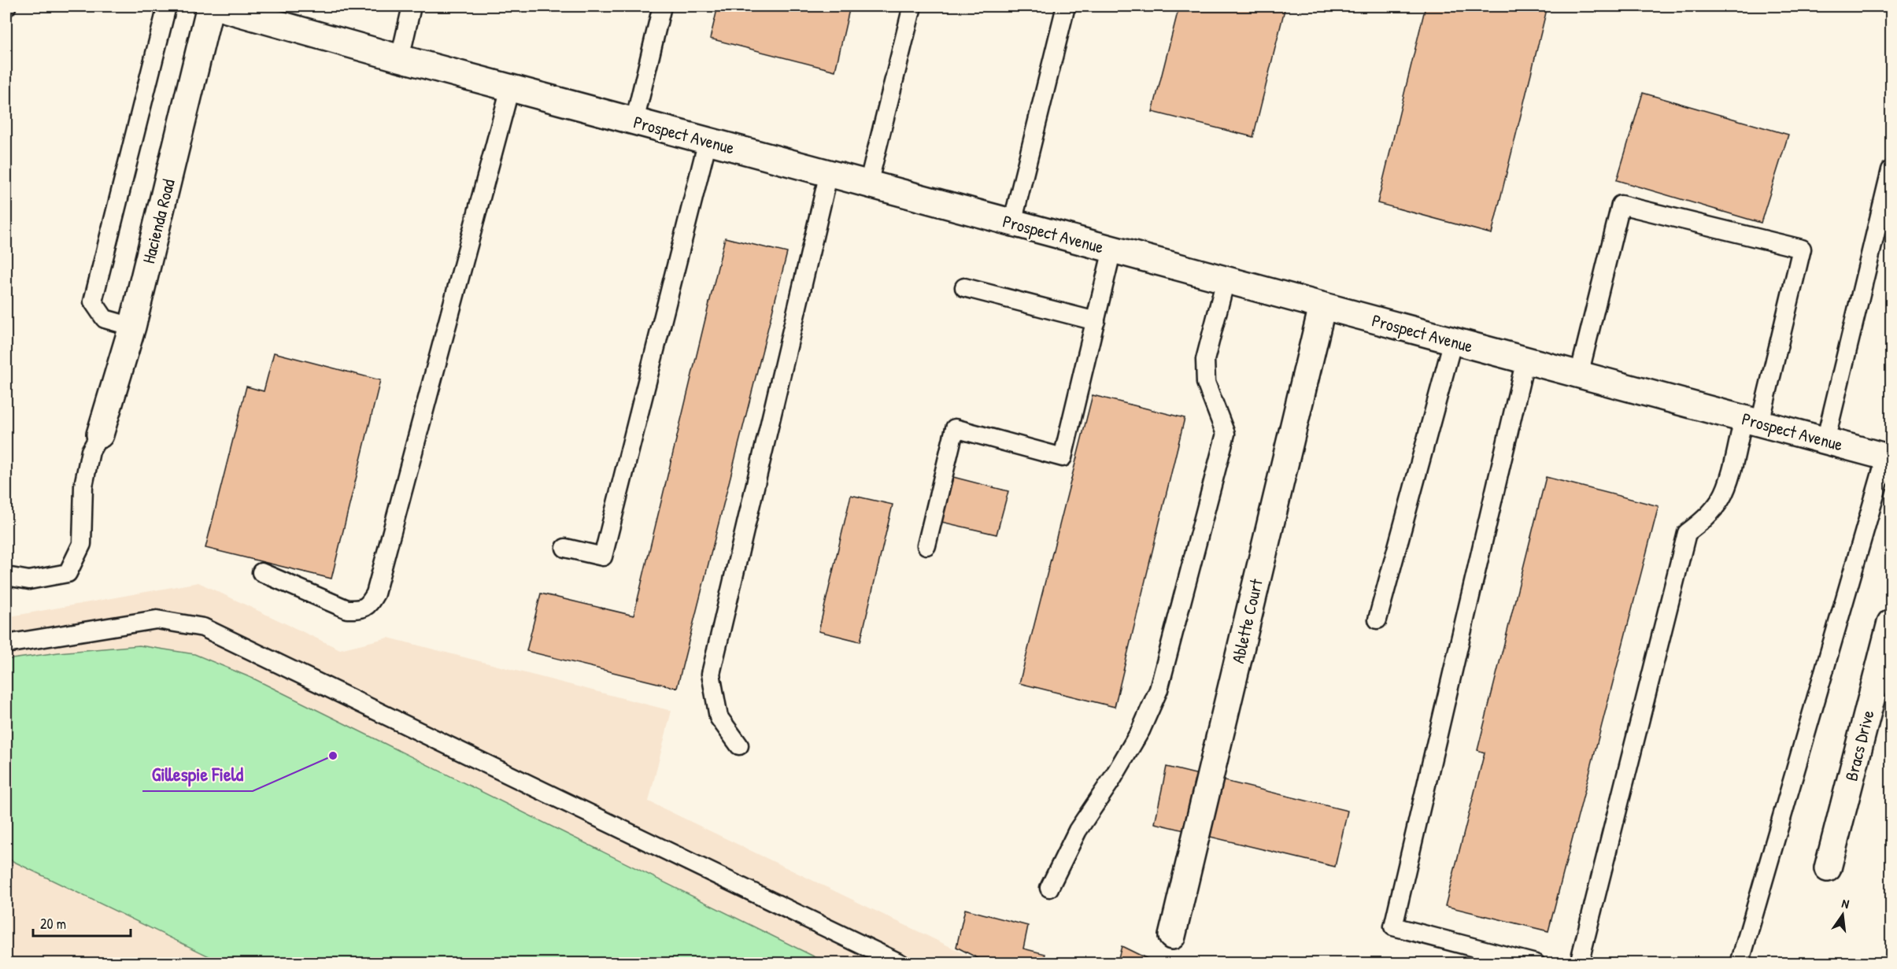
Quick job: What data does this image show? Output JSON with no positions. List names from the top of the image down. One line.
{"streets":{"main road":["Prospect Avenue","Hacienda Road","Ablette Court","Bracs Drive"]},"crossings":[["Prospect Avenue","Ablette Court"]],"places":["Gillespie Field"],"scale_bar":"20 m","north":"top"}
